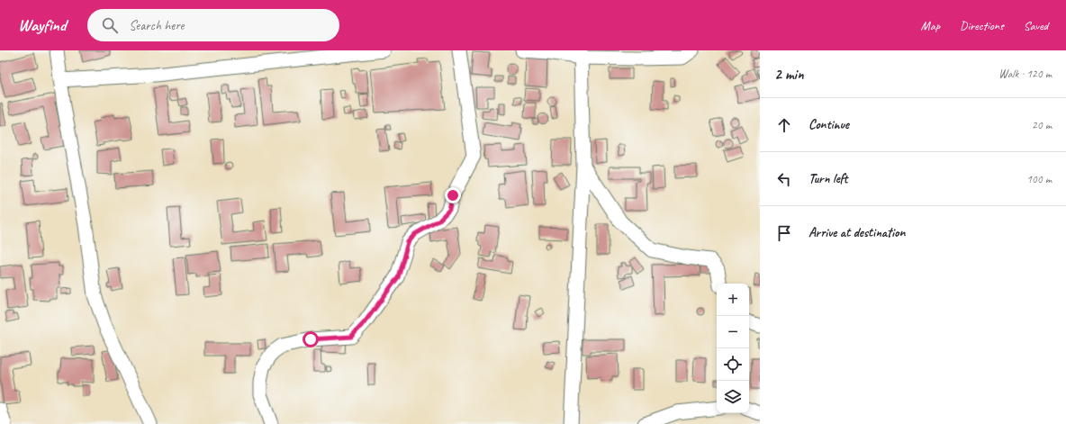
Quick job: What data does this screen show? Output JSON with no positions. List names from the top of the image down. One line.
{"page":{"header":"Wayfind","search":"Search here","nav":["Map","Directions","Saved"],"heading":["2 min","Walk · 120 m"],"list":[["Continue","20 m"],["Turn left","100 m"],"Arrive at destination"],"map_buttons":["+","−"]}}
